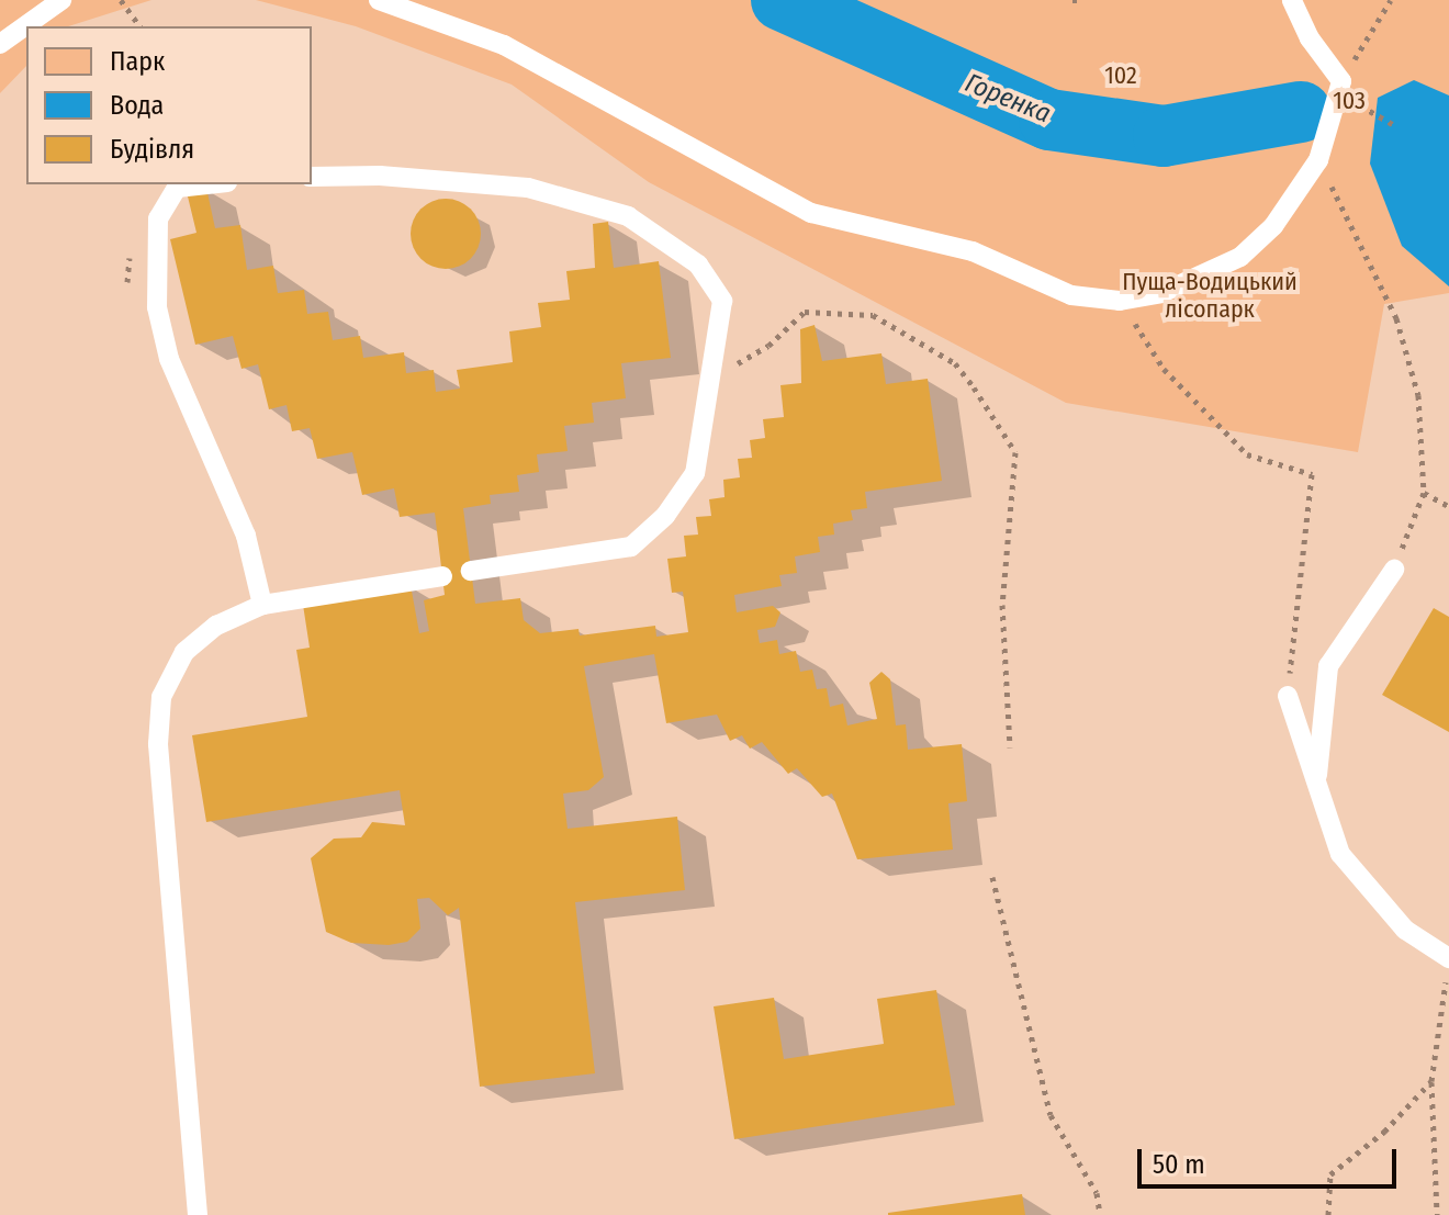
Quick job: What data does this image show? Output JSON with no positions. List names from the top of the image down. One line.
{"water":["Горенка"],"parks":["102","103","Пуща-Водицький лісопарк"],"legend":["Парк","Вода","Будівля"],"scale_bar":"50 m"}
